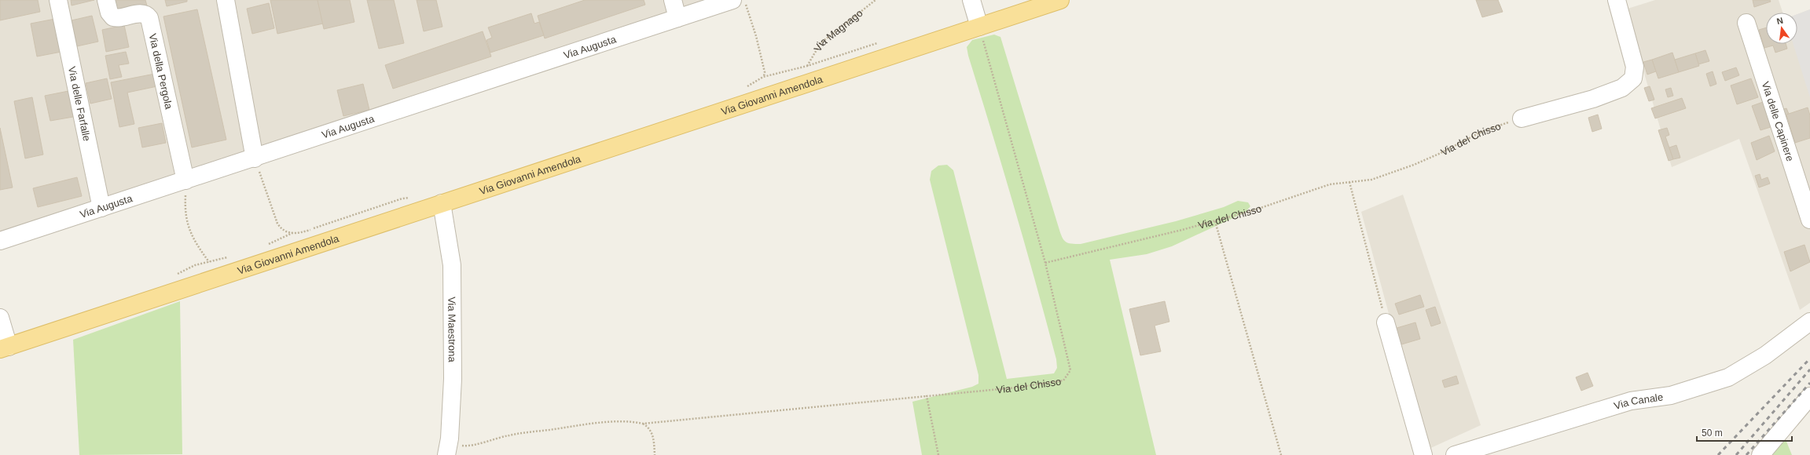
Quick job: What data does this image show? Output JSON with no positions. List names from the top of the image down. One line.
{"streets":{"main road":["Via Giovanni Amendola"],"street":["Via Augusta","Via della Pergola","Via delle Farfalle","Via delle Capinere","Via Maestrona","Via Canale"],"path":["Via Magnago","Via del Chisso"]},"crossings":[["Via Augusta","Via della Pergola"],["Via Augusta","Via delle Farfalle"],["Via Giovanni Amendola","Via Maestrona"],["Via del Chisso","Via Maestrona"]],"scale_bar":"50 m","north":"top"}
